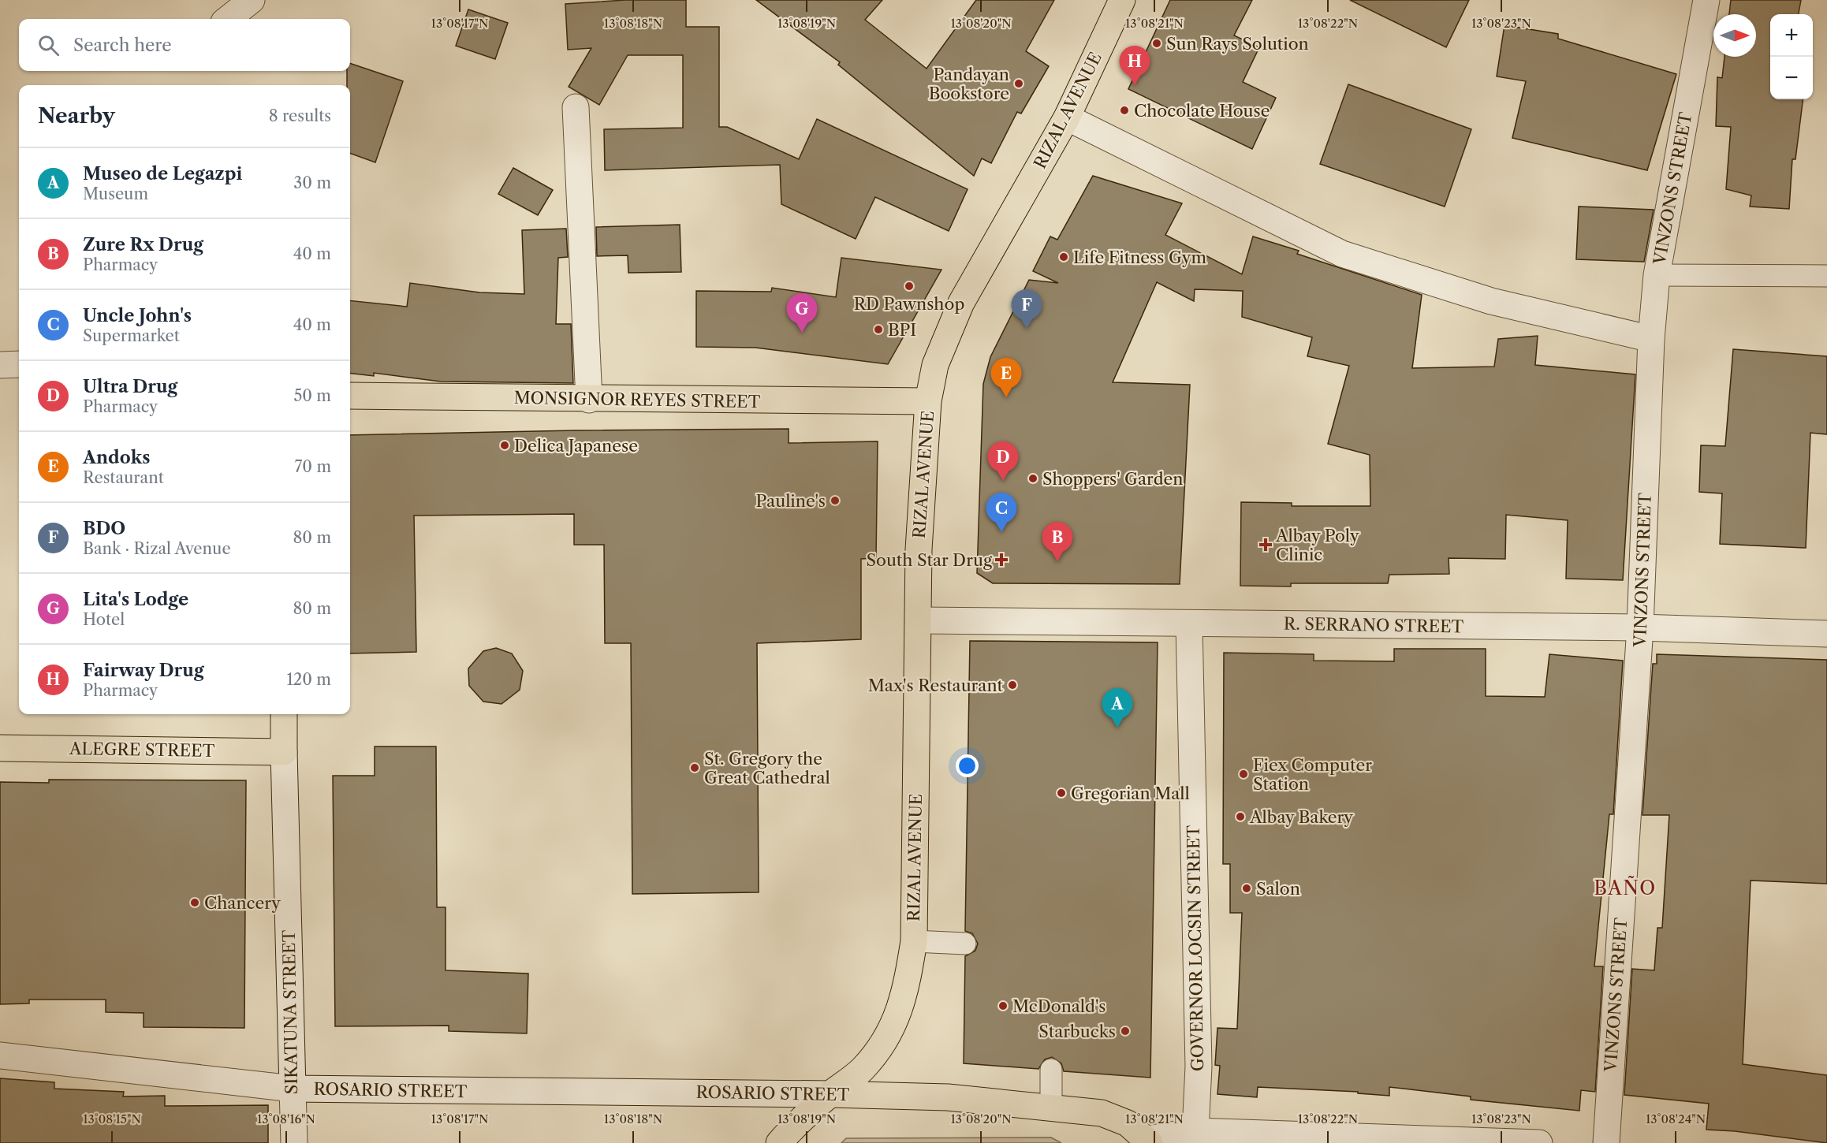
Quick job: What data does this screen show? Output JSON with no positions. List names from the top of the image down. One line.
{"streets":{"main road":["RIZAL AVENUE","MONSIGNOR REYES STREET","ALEGRE STREET","SIKATUNA STREET","ROSARIO STREET"],"street":["VINZONS STREET","R. SERRANO STREET","GOVERNOR LOCSIN STREET"]},"crossings":[["RIZAL AVENUE","MONSIGNOR REYES STREET"],["RIZAL AVENUE","R. SERRANO STREET"],["RIZAL AVENUE","ROSARIO STREET"],["VINZONS STREET","R. SERRANO STREET"],["R. SERRANO STREET","GOVERNOR LOCSIN STREET"],["ALEGRE STREET","SIKATUNA STREET"],["GOVERNOR LOCSIN STREET","ROSARIO STREET"],["SIKATUNA STREET","ROSARIO STREET"]],"districts":["BAÑO"],"places":{"other":["Sun Rays Solution","Pandayan Bookstore","Chocolate House","Life Fitness Gym","RD Pawnshop","BPI","Delica Japanese","Shoppers' Garden","Pauline's","Max's Restaurant","St. Gregory the Great Cathedral","Fiex Computer Station","Gregorian Mall","Albay Bakery","Salon","Chancery","McDonald's","Starbucks"],"health":["Albay Poly Clinic","South Star Drug"]},"north":"right","page":{"map_buttons":["+","−"],"search":"Search here","pins":["H","F","G","E","D","C","B","A"],"heading":["Nearby","8 results"],"list":[{"mark":"A","name":"Museo de Legazpi","note":"Museum","value":"30 m"},{"mark":"B","name":"Zure Rx Drug","note":"Pharmacy","value":"40 m"},{"mark":"C","name":"Uncle John's","note":"Supermarket","value":"40 m"},{"mark":"D","name":"Ultra Drug","note":"Pharmacy","value":"50 m"},{"mark":"E","name":"Andoks","note":"Restaurant","value":"70 m"},{"mark":"F","name":"BDO","note":"Bank · Rizal Avenue","value":"80 m"},{"mark":"G","name":"Lita's Lodge","note":"Hotel","value":"80 m"},{"mark":"H","name":"Fairway Drug","note":"Pharmacy","value":"120 m"}]},"coordinates":["13°08'17\"N","13°08'18\"N","13°08'19\"N","13°08'20\"N","13°08'21\"N","13°08'22\"N","13°08'23\"N","13°08'15\"N","13°08'16\"N","13°08'24\"N"]}
